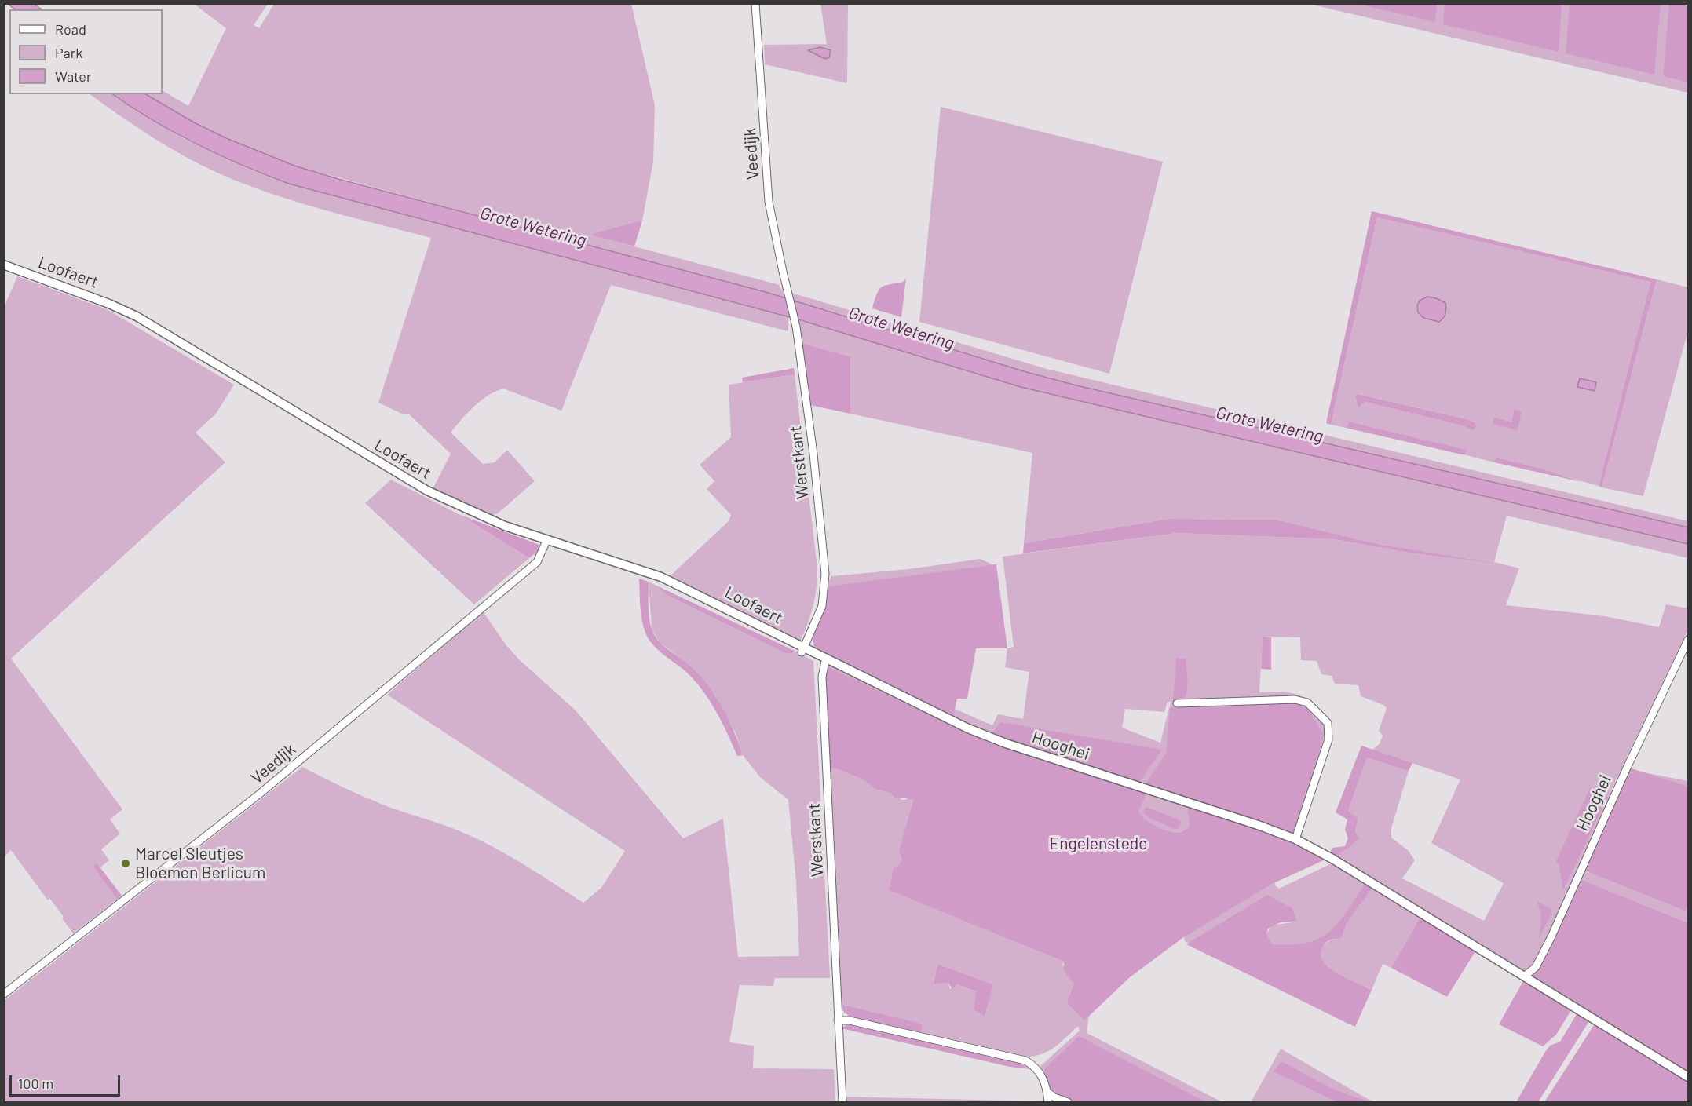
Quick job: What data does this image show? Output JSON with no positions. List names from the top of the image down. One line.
{"streets":{"street":["Veedijk","Loofaert","Werstkant","Hooghei"]},"crossings":[["Veedijk","Loofaert"],["Veedijk","Werstkant"],["Loofaert","Werstkant"],["Loofaert","Hooghei"],["Werstkant","Hooghei"]],"water":["Grote Wetering"],"parks":["Engelenstede"],"places":["Marcel Sleutjes Bloemen Berlicum"],"legend":["Road","Park","Water"],"scale_bar":"100 m"}
